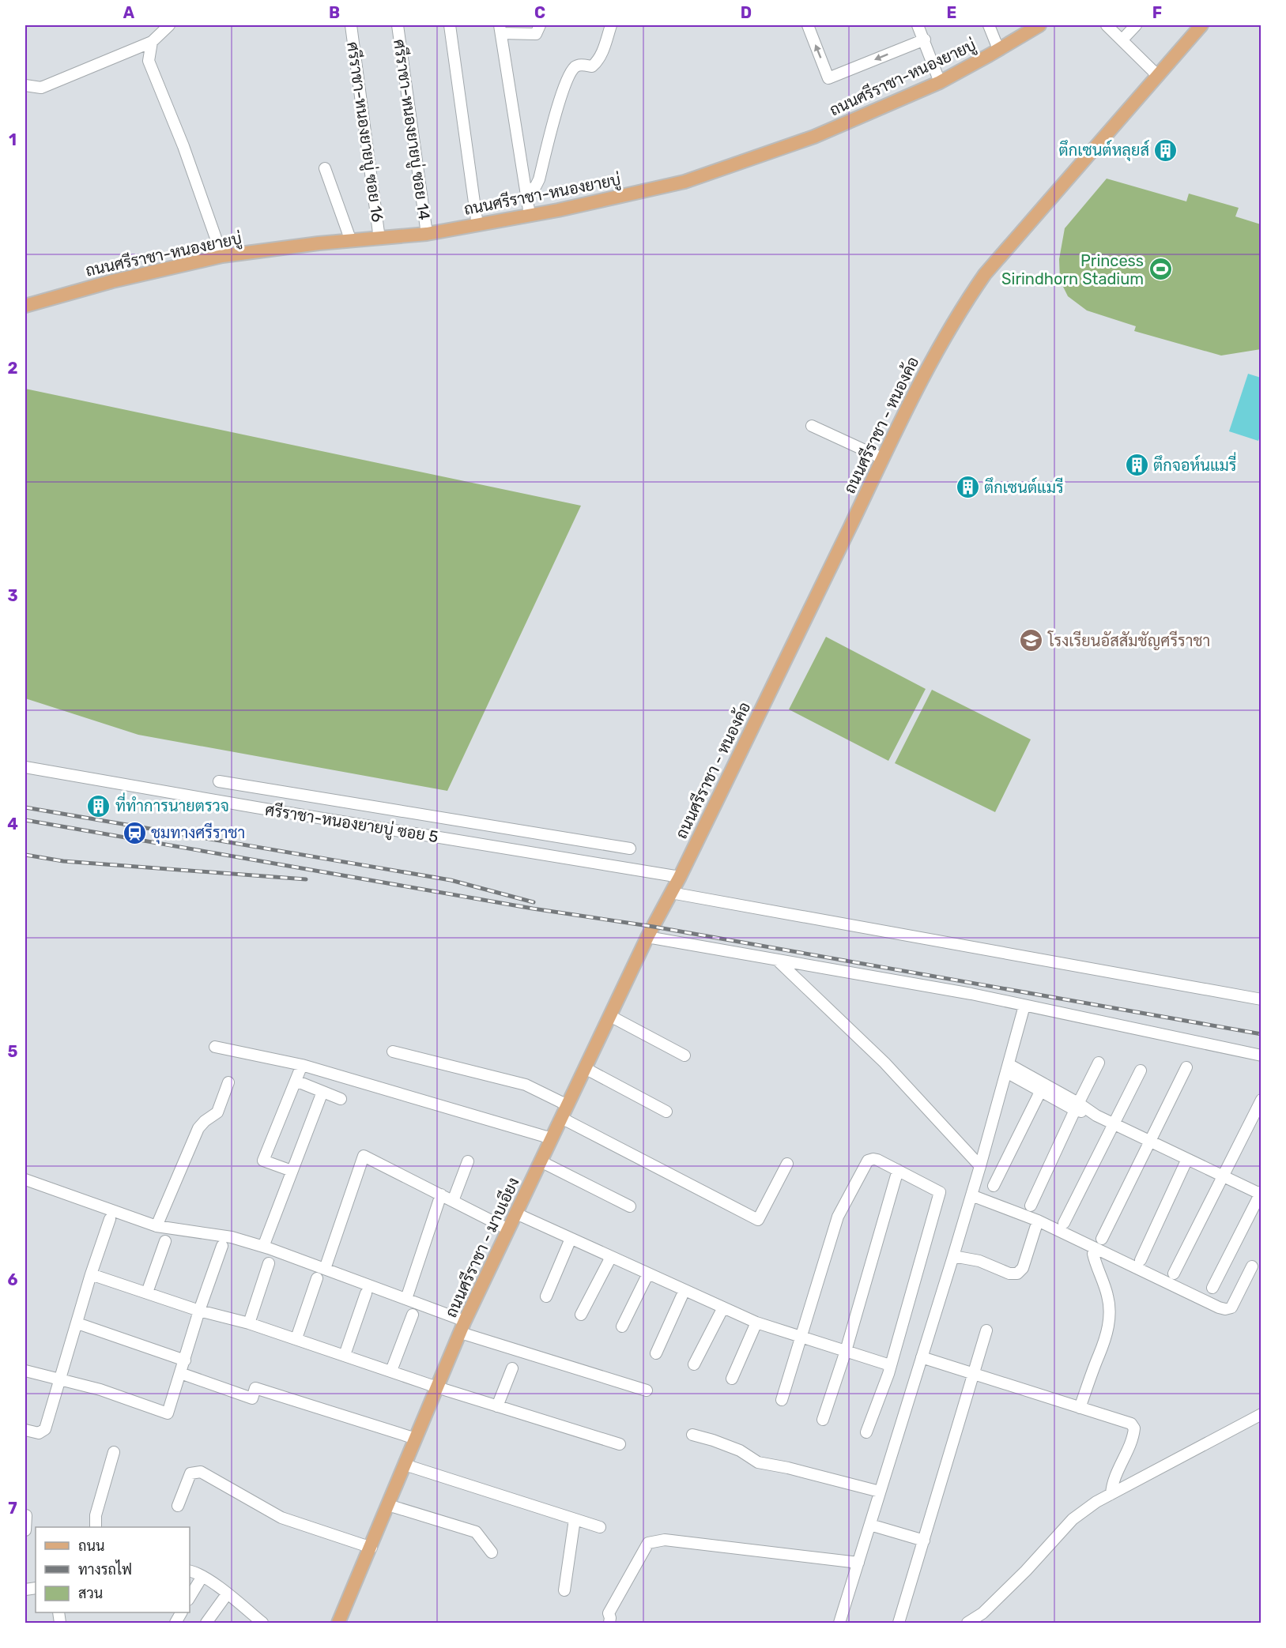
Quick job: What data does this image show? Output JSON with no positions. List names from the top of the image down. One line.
{"streets":{"main road":["ถนนศรีราชา-หนองยายบู่","ถนนศรีราชา - หนองค้อ","ถนนศรีราชา - มาบเอียง"],"street":["ศรีราชา-หนองยายบู่ ซอย 14","ศรีราชา-หนองยายบู่ ซอย 16","ศรีราชา-หนองยายบู่ ซอย 5"]},"crossings":[["ถนนศรีราชา-หนองยายบู่","ศรีราชา-หนองยายบู่ ซอย 14"],["ถนนศรีราชา-หนองยายบู่","ศรีราชา-หนองยายบู่ ซอย 16"],["ถนนศรีราชา - หนองค้อ","ศรีราชา-หนองยายบู่ ซอย 5"],["ถนนศรีราชา - หนองค้อ","ถนนศรีราชา - มาบเอียง"]],"places":{"building":["ตึกเซนต์หลุยส์","ตึกจอห์นแมรี่","ตึกเซนต์แมรี","ที่ทำการนายตรวจ"],"sports":["Princess Sirindhorn Stadium"],"school or university":["โรงเรียนอัสสัมชัญศรีราชา"],"station":["ชุมทางศรีราชา"]},"legend":["ถนน","ทางรถไฟ","สวน"],"grid":{"columns":["A","B","C","D","E","F"],"rows":["1","2","3","4","5","6","7"]}}
